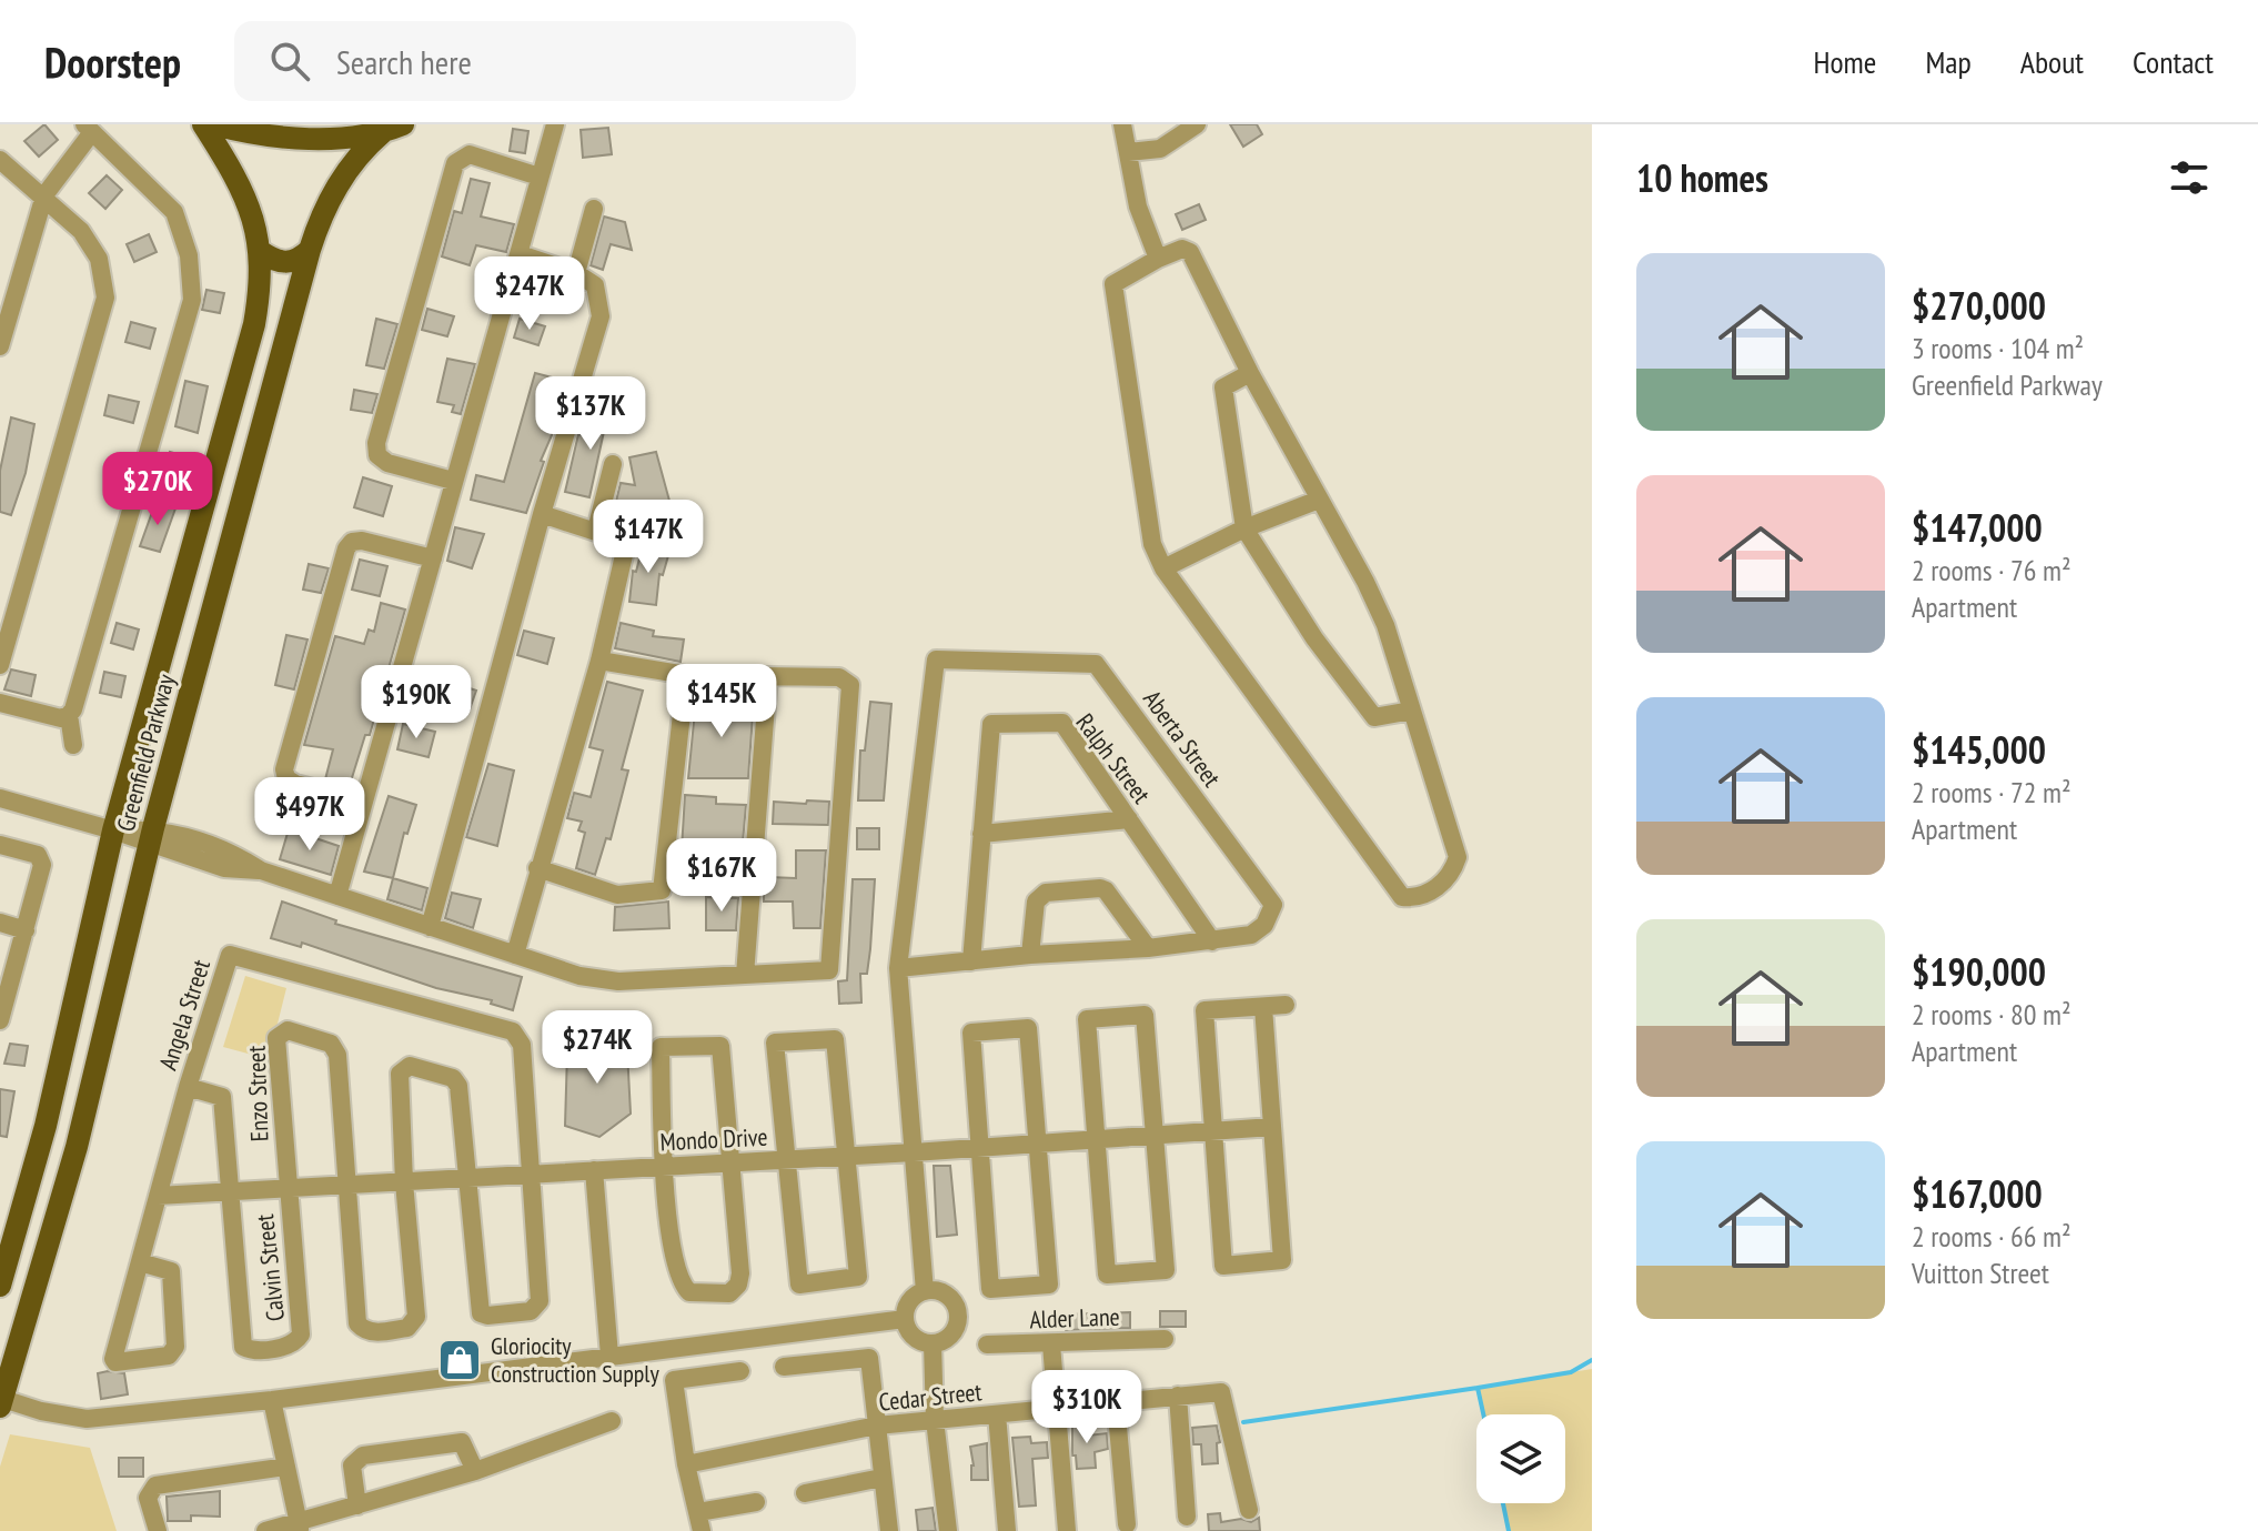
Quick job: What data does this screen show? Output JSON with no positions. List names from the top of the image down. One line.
{"streets":{"main road":["Greenfield Parkway"],"street":["Aberta Street","Ralph Street","Angela Street","Enzo Street","Mondo Drive","Calvin Street","Alder Lane","Cedar Street"]},"crossings":[["Aberta Street","Ralph Street"],["Aberta Street","Mondo Drive"],["Angela Street","Mondo Drive"],["Enzo Street","Mondo Drive"],["Enzo Street","Calvin Street"],["Mondo Drive","Calvin Street"]],"places":{"shop":["Gloriocity Construction Supply"]},"page":{"header":"Doorstep","search":"Search here","nav":["Home","Map","About","Contact"],"heading":"10 homes","list":[{"name":"$270,000","note":"3 rooms · 104 m² · Greenfield Parkway"},{"name":"$147,000","note":"2 rooms · 76 m² · Apartment"},{"name":"$145,000","note":"2 rooms · 72 m² · Apartment"},{"name":"$190,000","note":"2 rooms · 80 m² · Apartment"},{"name":"$167,000","note":"2 rooms · 66 m² · Vuitton Street"}],"price":["$247K","$137K","$270K","$147K","$145K","$190K","$497K","$167K","$274K","$310K"]}}
